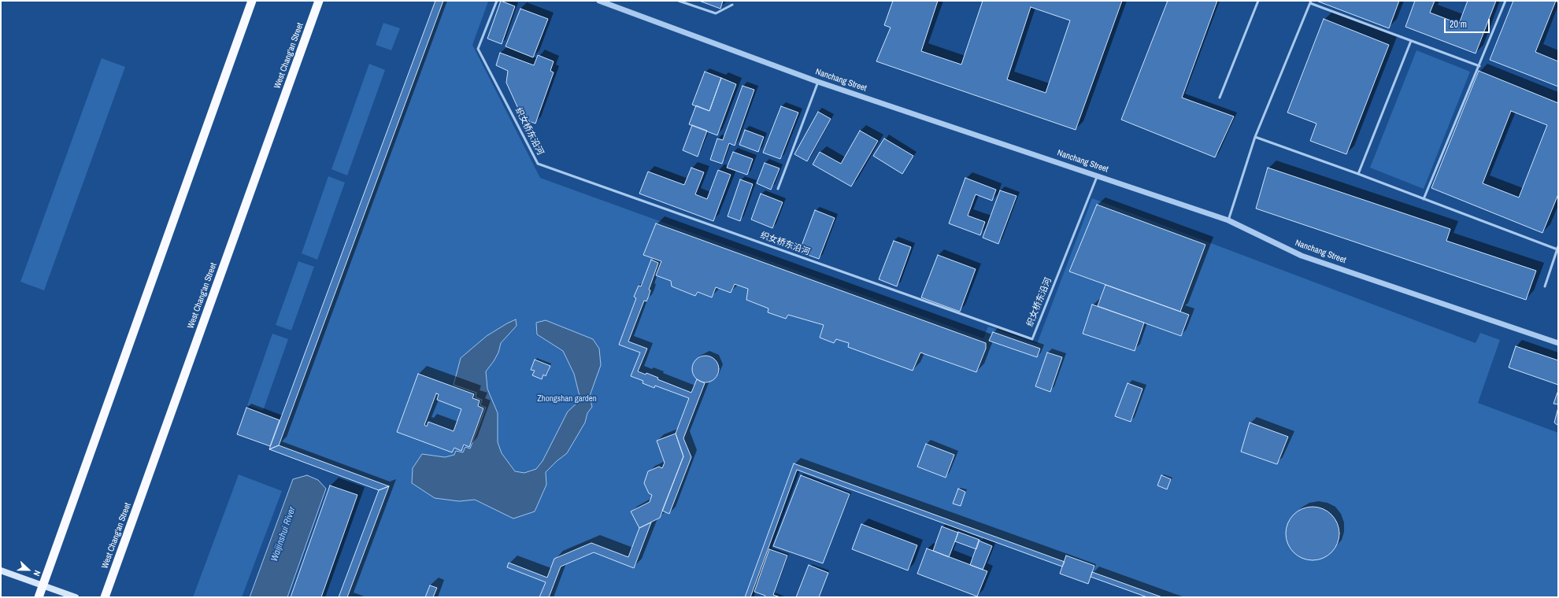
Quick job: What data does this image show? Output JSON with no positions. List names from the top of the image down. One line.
{"streets":{"highway":["West Chang'an Street"],"street":["Nanchang Street"],"lane":["织女桥东沿河"]},"crossings":[["Nanchang Street","织女桥东沿河"]],"water":["Waijinshui River"],"parks":["Zhongshan garden"],"scale_bar":"20 m","north":"right"}
